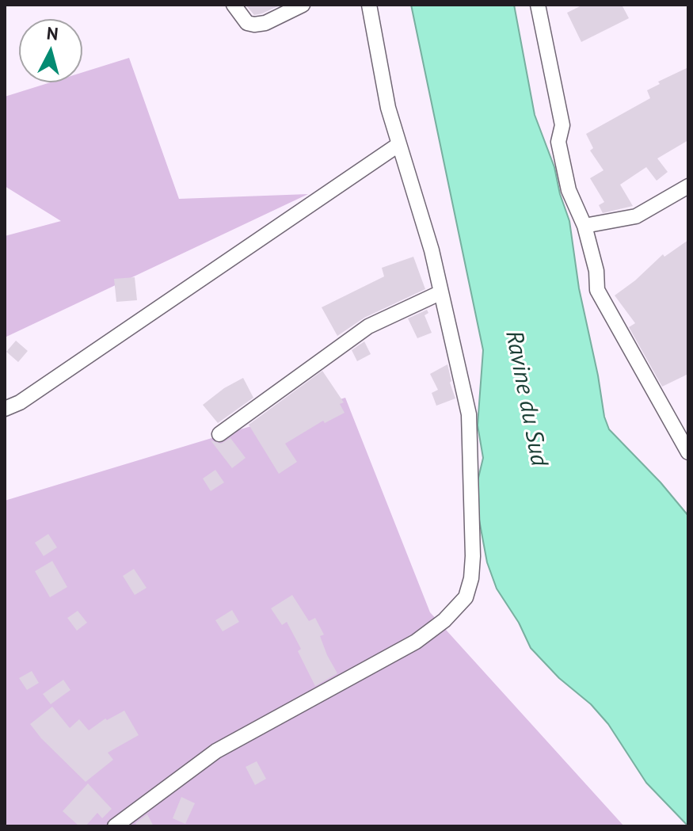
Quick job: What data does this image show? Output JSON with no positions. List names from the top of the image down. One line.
{"water":["Ravine du Sud"],"north":"top"}
